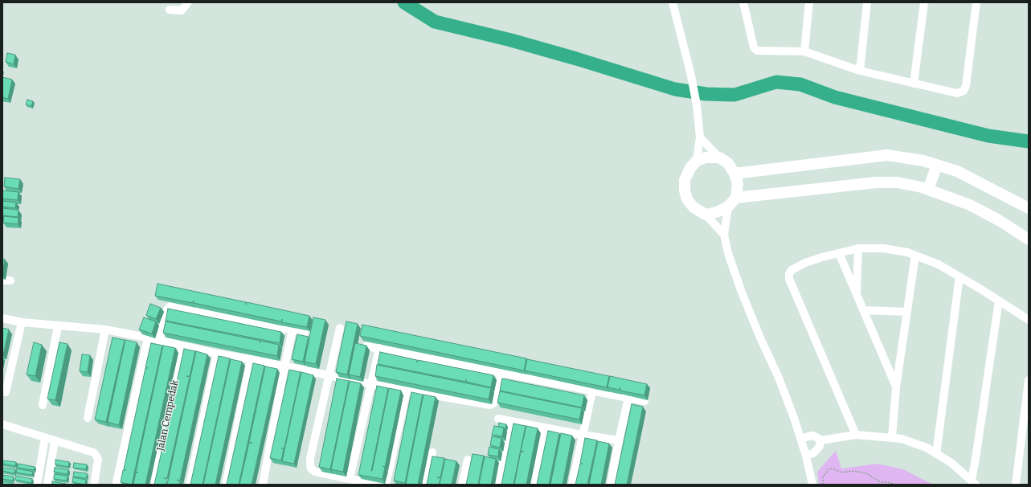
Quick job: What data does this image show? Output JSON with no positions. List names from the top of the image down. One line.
{"streets":{"street":["Jalan Cempedak"]}}
